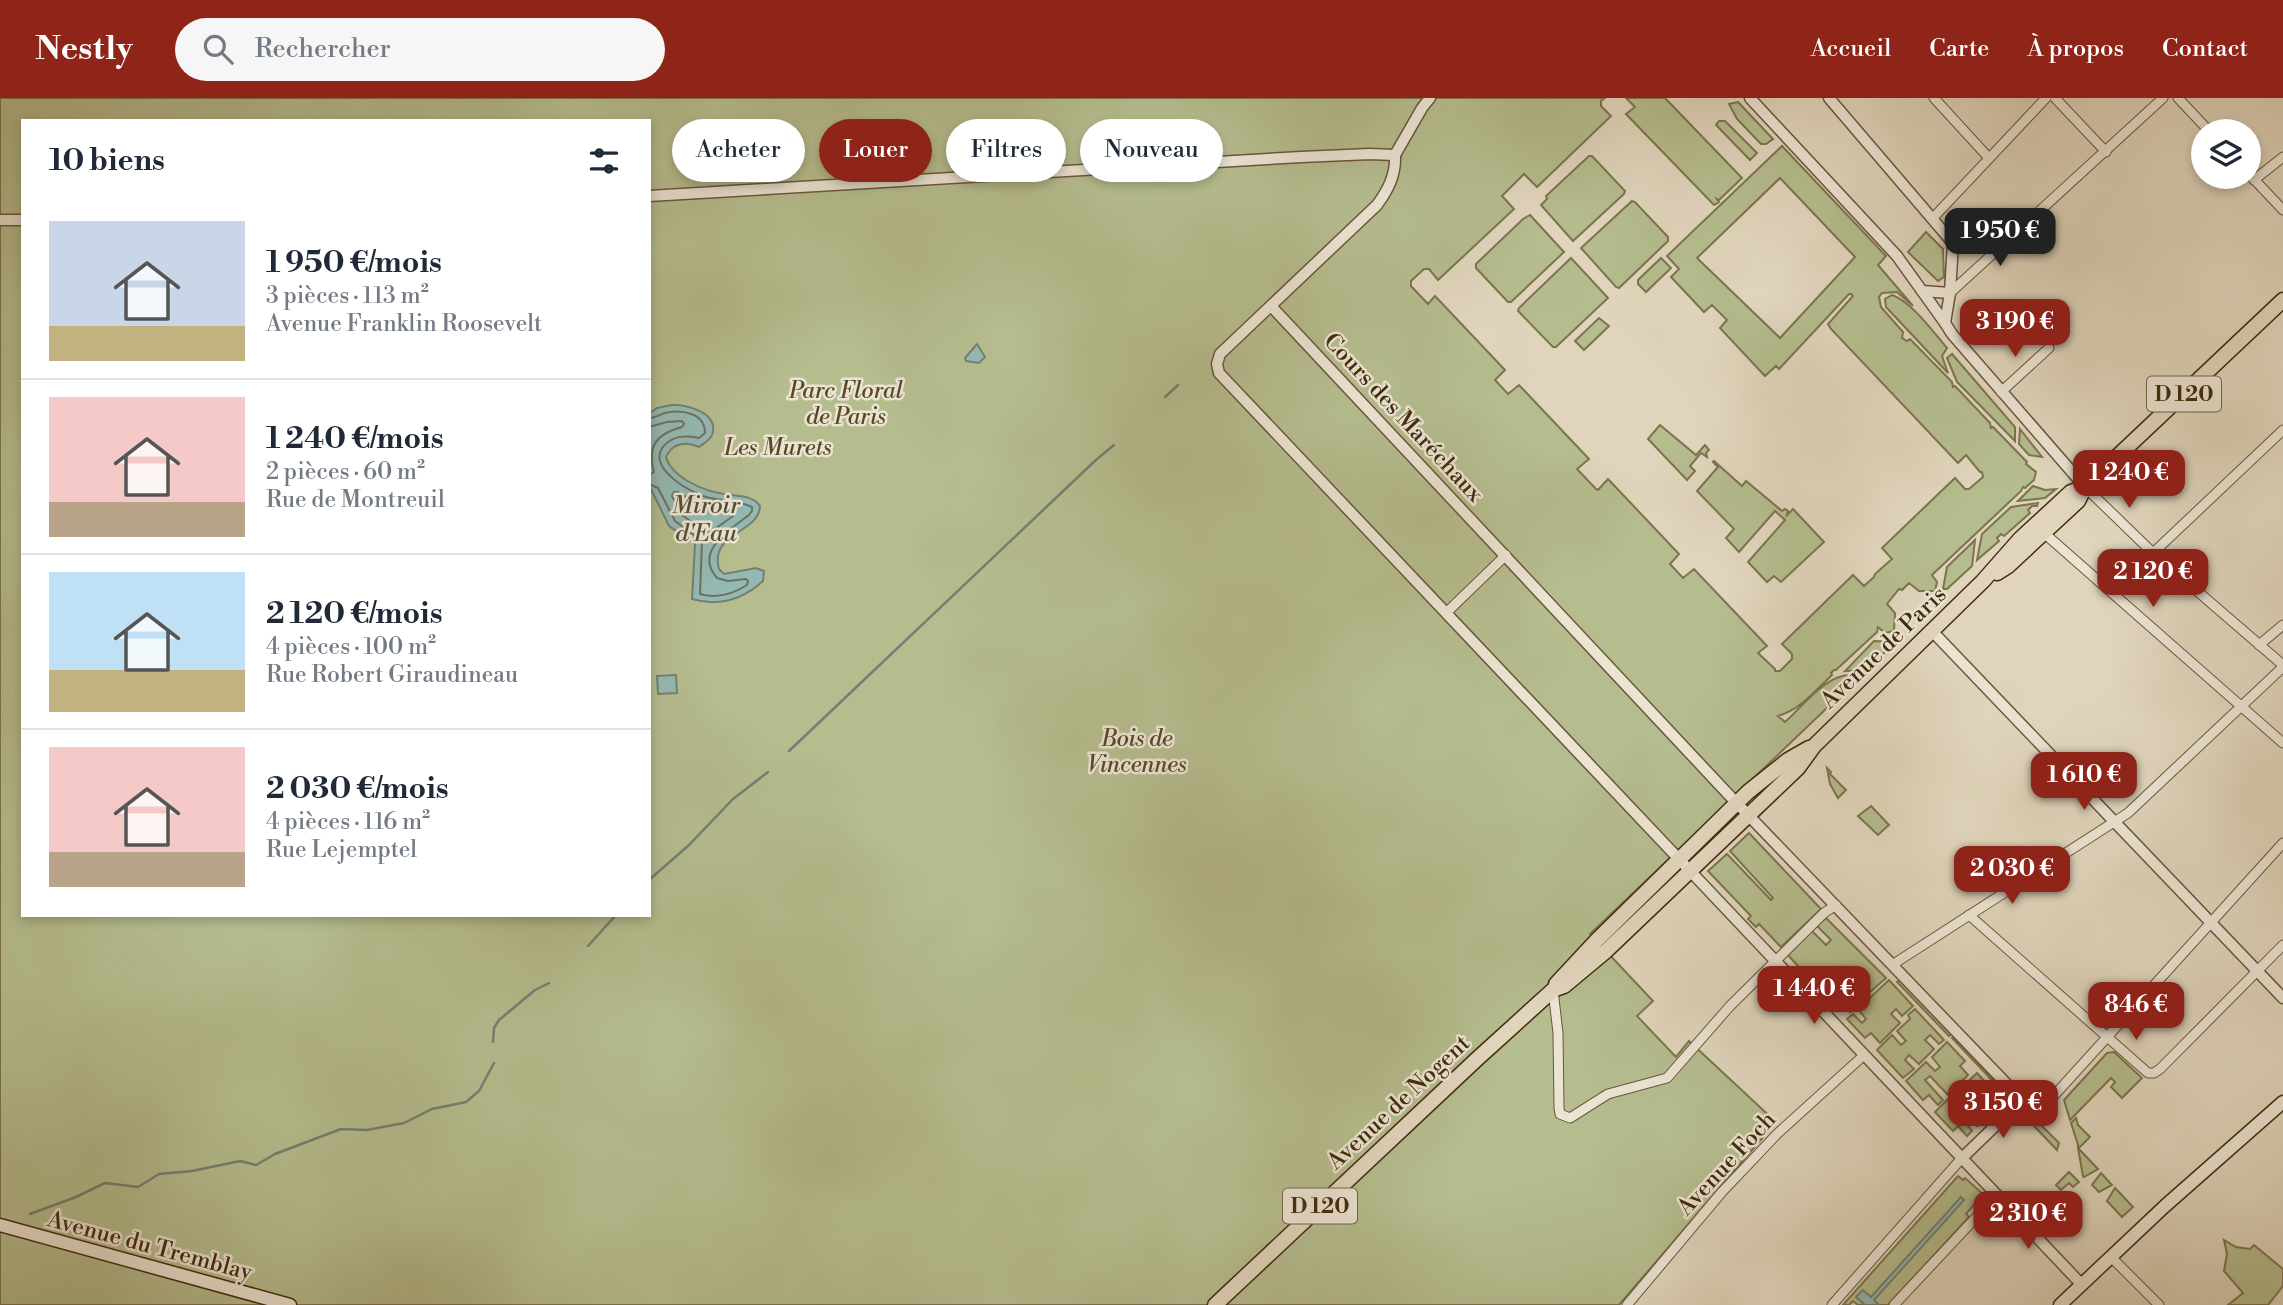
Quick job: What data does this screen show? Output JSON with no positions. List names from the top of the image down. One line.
{"streets":{"main road":["D 120","Avenue de Paris","Avenue de Nogent","Avenue du Tremblay"],"street":["Cours des Maréchaux","Avenue Foch"]},"crossings":[["Cours des Maréchaux","Avenue de Paris"],["Avenue de Paris","Avenue de Nogent"]],"water":["Miroir d'Eau"],"parks":["Parc Floral de Paris","Les Murets","Bois de Vincennes"],"page":{"header":"Nestly","search":"Rechercher","nav":["Accueil","Carte","À propos","Contact"],"chip":["Acheter","Louer","Filtres","Nouveau"],"heading":"10 biens","list":[{"name":"1 950 €/mois","note":"3 pièces · 113 m² · Avenue Franklin Roosevelt"},{"name":"1 240 €/mois","note":"2 pièces · 60 m² · Rue de Montreuil"},{"name":"2 120 €/mois","note":"4 pièces · 100 m² · Rue Robert Giraudineau"},{"name":"2 030 €/mois","note":"4 pièces · 116 m² · Rue Lejemptel"}],"price":["1 950 €","3 190 €","1 240 €","2 120 €","1 610 €","2 030 €","1 440 €","846 €","3 150 €","2 310 €"]}}
